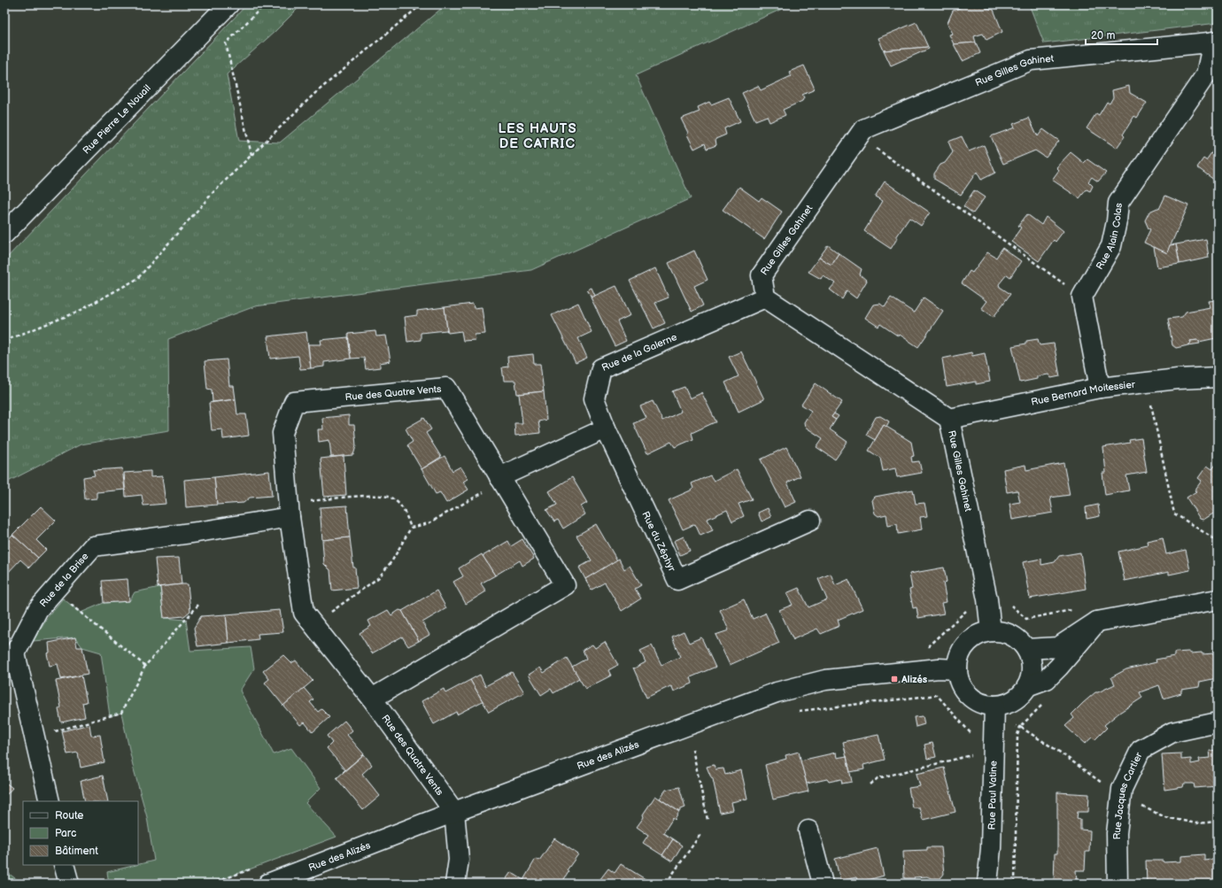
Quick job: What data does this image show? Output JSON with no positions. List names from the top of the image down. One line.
{"streets":{"street":["Rue Gilles Gahinet","Rue Pierre Le Nouail","Rue Alain Colas","Rue de la Galerne","Rue des Quatre Vents","Rue Bernard Moitessier","Rue du Zéphyr","Rue de la Brise","Rue des Alizés","Rue Paul Vatine","Rue Jacques Cartier"]},"crossings":[["Rue Gilles Gahinet","Rue Alain Colas"],["Rue Gilles Gahinet","Rue de la Galerne"],["Rue Gilles Gahinet","Rue Bernard Moitessier"],["Rue Gilles Gahinet","Rue des Alizés"],["Rue Gilles Gahinet","Rue Paul Vatine"],["Rue de la Galerne","Rue du Zéphyr"],["Rue des Quatre Vents","Rue de la Brise"],["Rue des Quatre Vents","Rue des Alizés"],["Rue des Alizés","Rue Paul Vatine"]],"districts":["LES HAUTS DE CATRIC"],"places":{"transit":["Alizés"]},"legend":["Route","Parc","Bâtiment"],"scale_bar":"20 m"}
